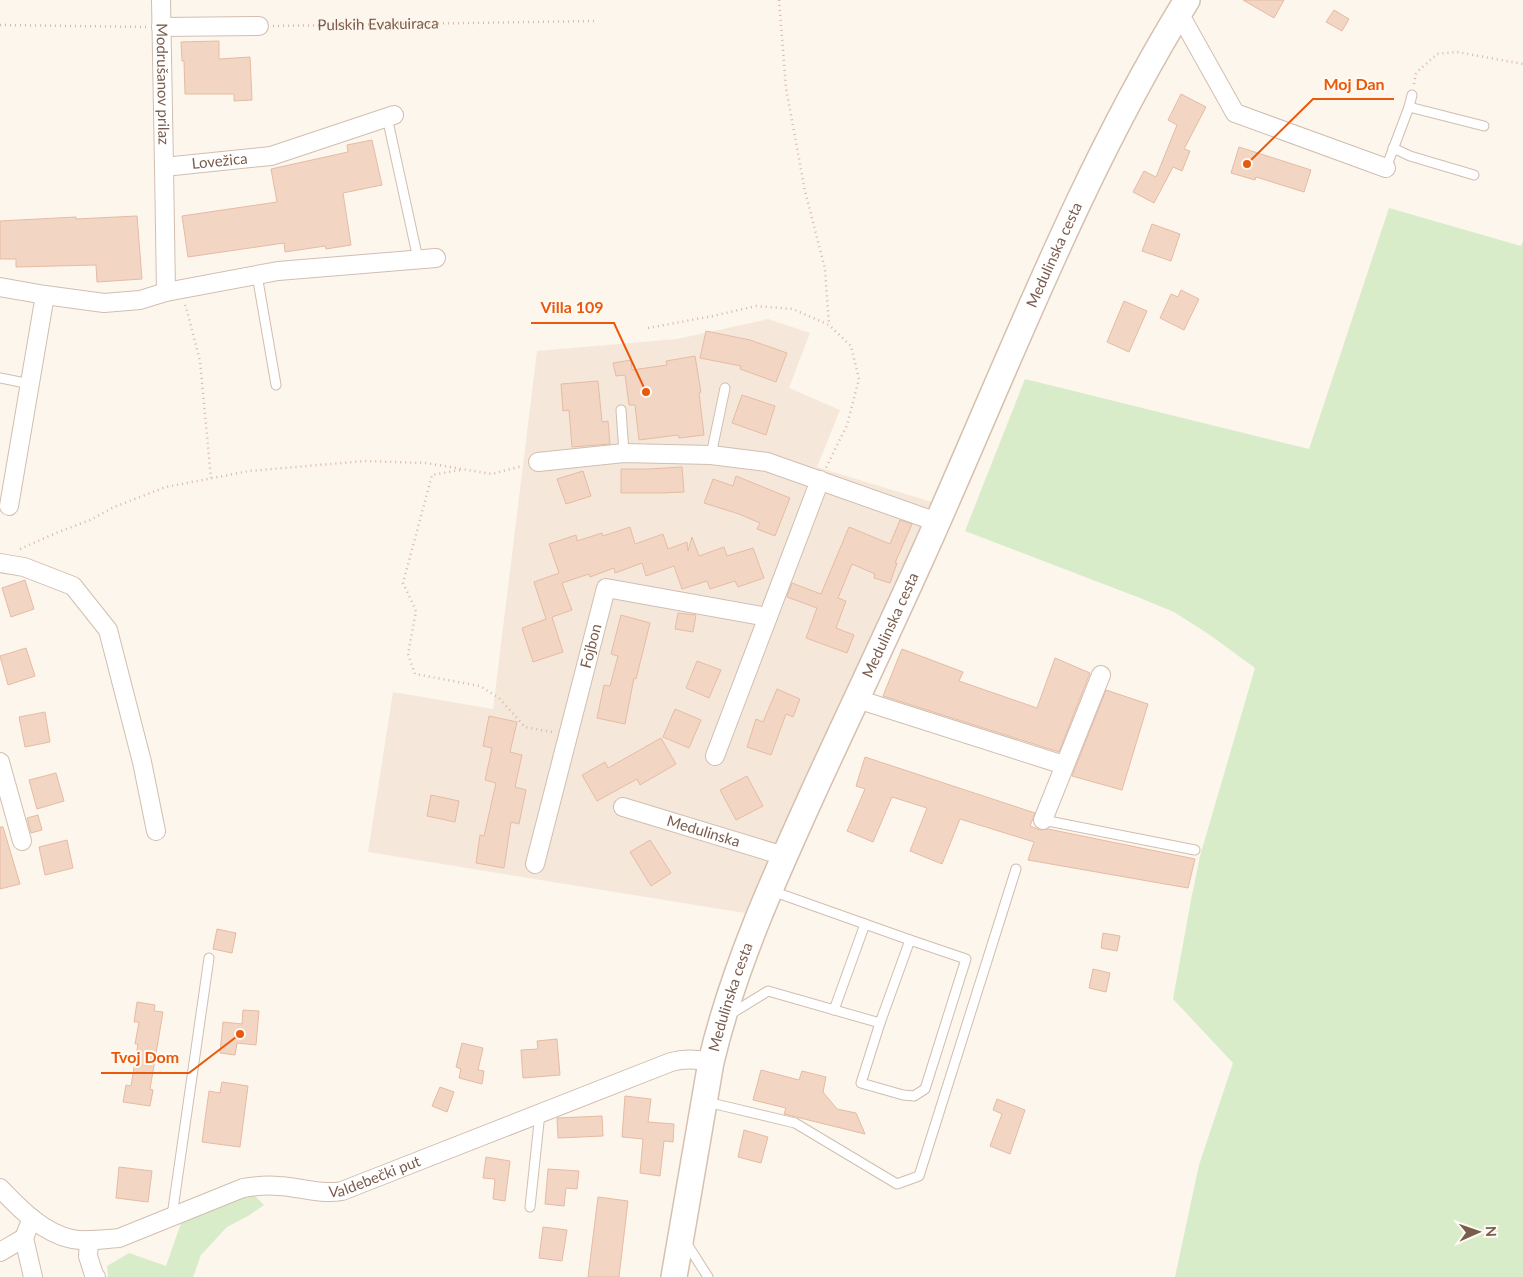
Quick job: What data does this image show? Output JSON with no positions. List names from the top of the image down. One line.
{"streets":{"main road":["Medulinska cesta"],"street":["Modrušanov prilaz","Lovežica","Fojbon","Medulinska","Valdebečki put"],"path":["Pulskih Evakuiraca"]},"crossings":[["Modrušanov prilaz","Lovežica"],["Medulinska cesta","Medulinska"],["Medulinska cesta","Valdebečki put"]],"places":["Moj Dan","Villa 109","Tvoj Dom"],"north":"right"}
